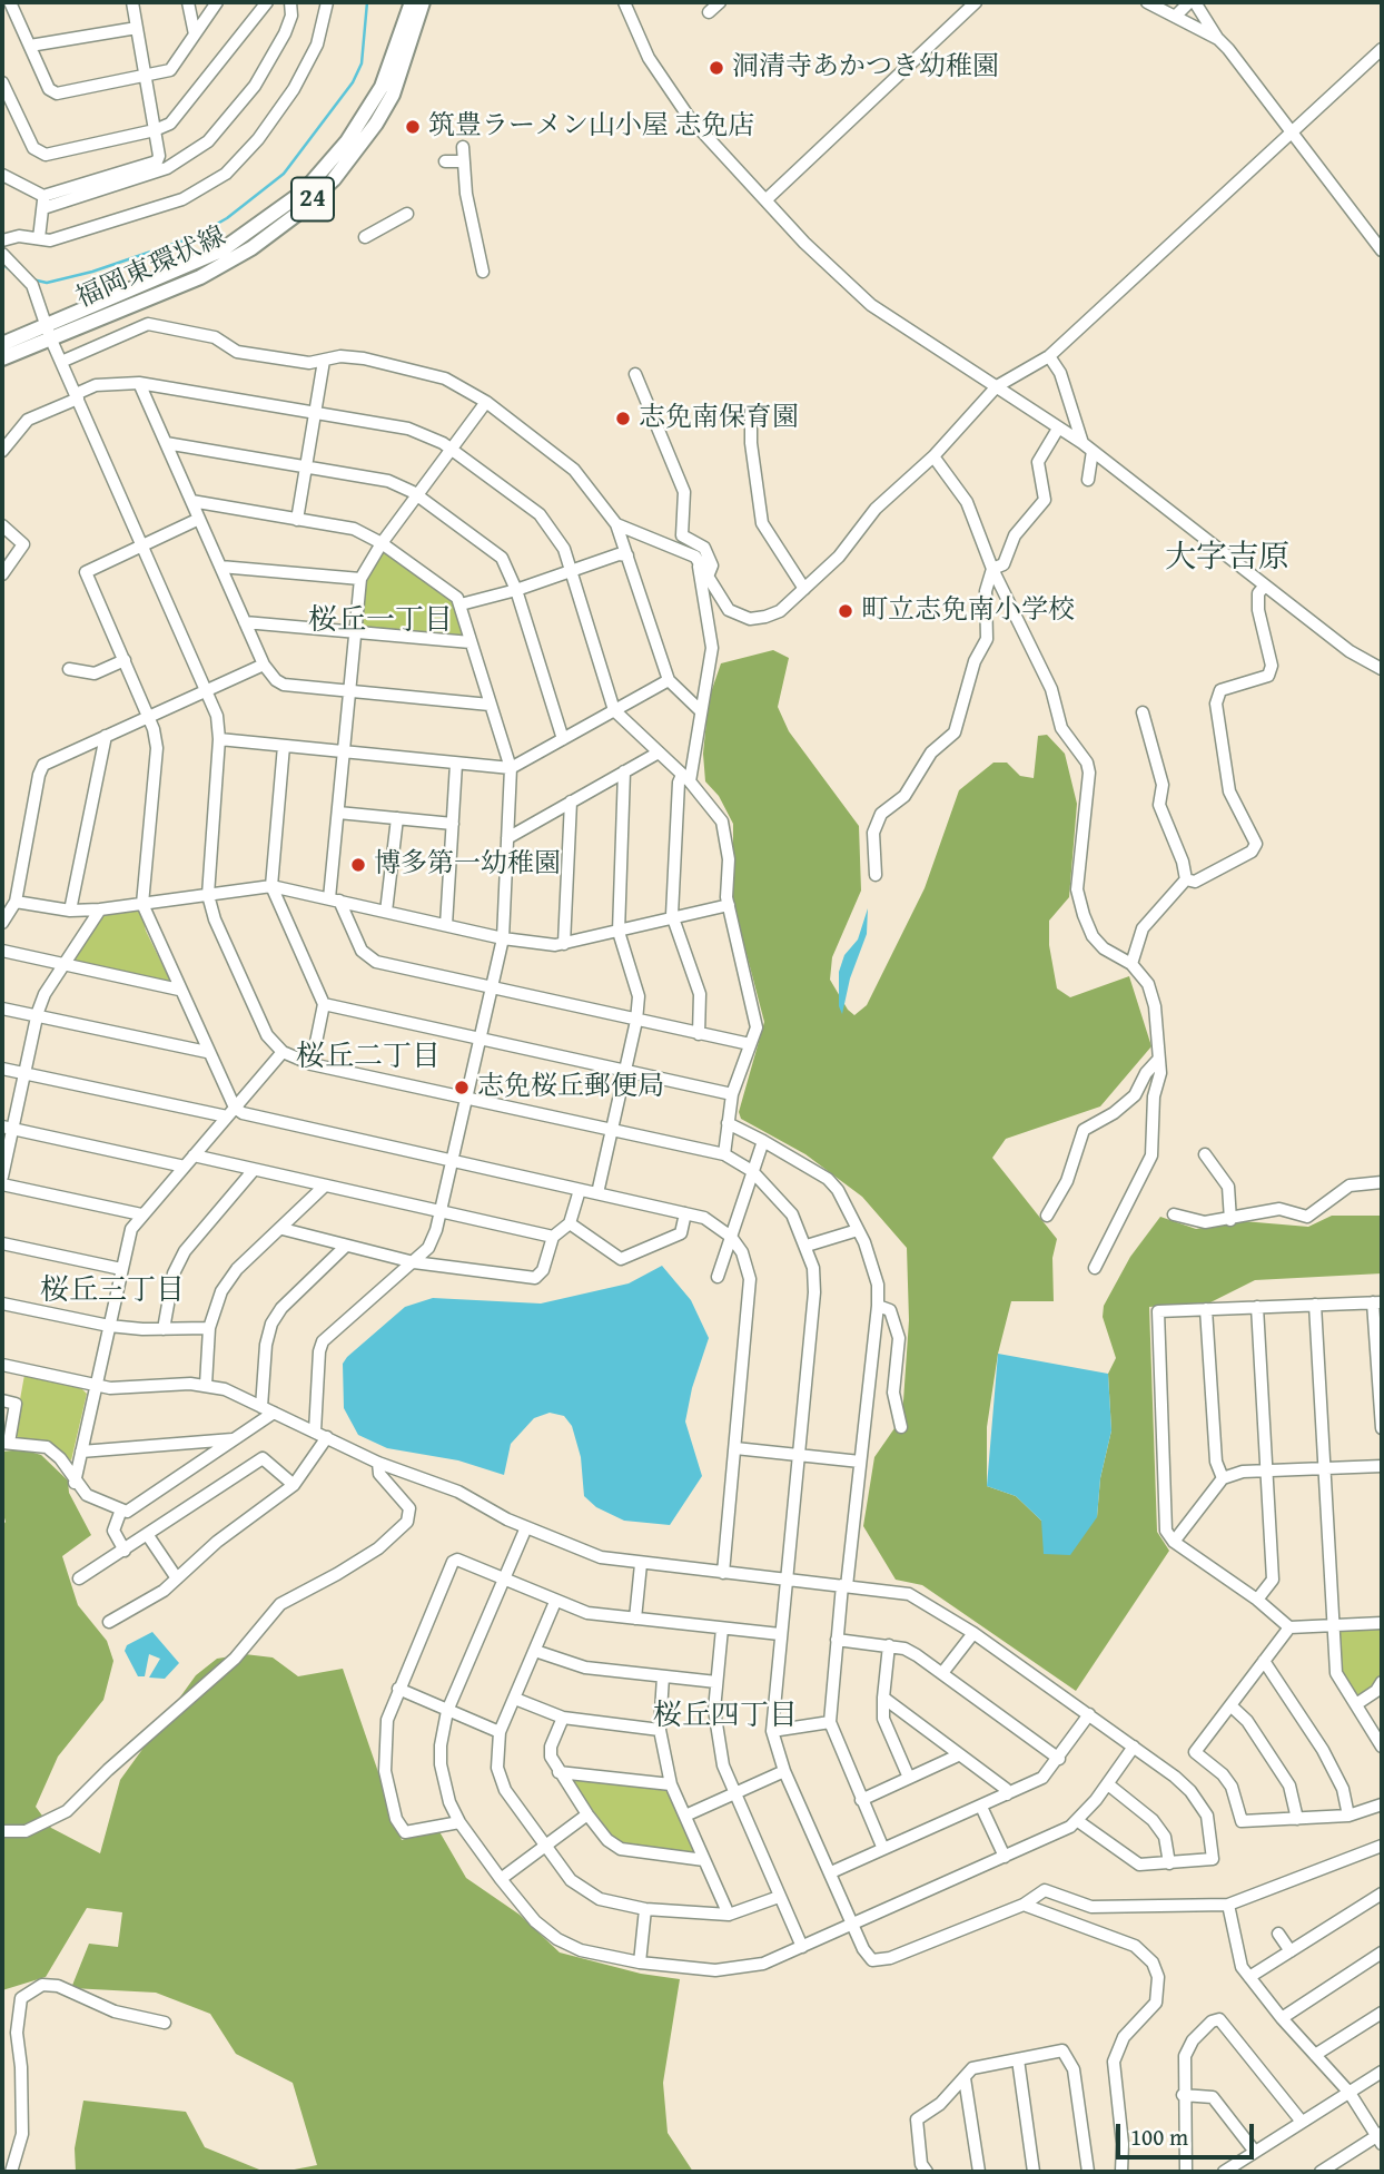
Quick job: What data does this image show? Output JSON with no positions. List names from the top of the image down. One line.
{"streets":{"main road":["24","福岡東環状線"]},"districts":["大字吉原","桜丘一丁目","桜丘二丁目","桜丘三丁目","桜丘四丁目"],"places":["洞清寺あかつき幼稚園","筑豊ラーメン山小屋 志免店","志免南保育園","町立志免南小学校","博多第一幼稚園","志免桜丘郵便局"],"scale_bar":"100 m"}
